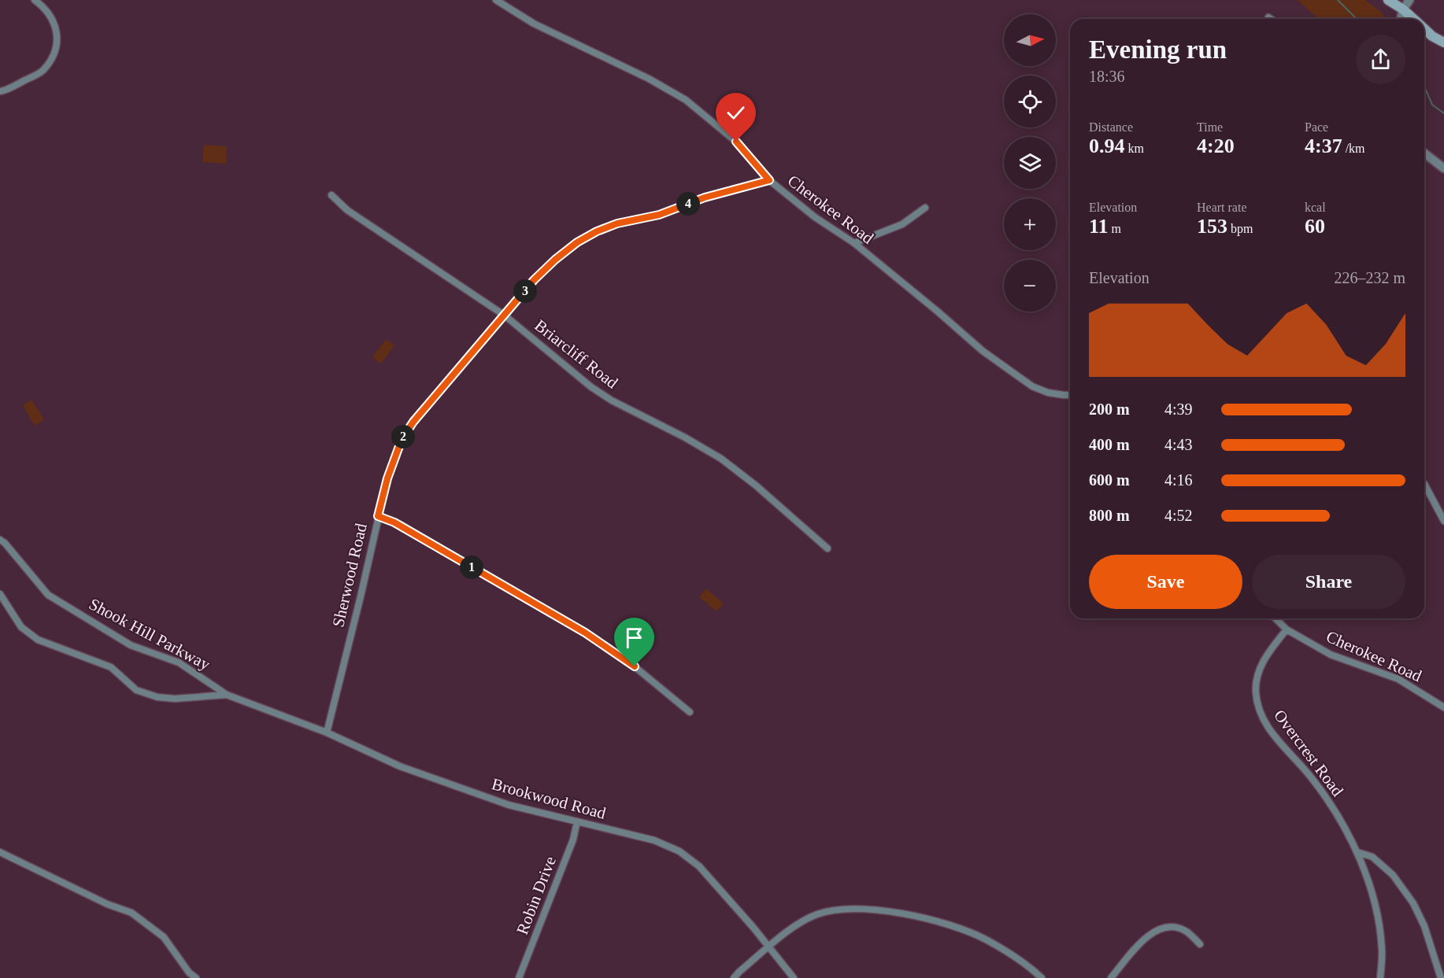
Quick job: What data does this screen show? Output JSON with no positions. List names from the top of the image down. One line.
{"streets":{"street":["Cherokee Road","Briarcliff Road","Sherwood Road","Shook Hill Parkway","Overcrest Road","Brookwood Road","Robin Drive"]},"crossings":[["Cherokee Road","Sherwood Road"],["Cherokee Road","Overcrest Road"],["Briarcliff Road","Sherwood Road"],["Sherwood Road","Brookwood Road"],["Shook Hill Parkway","Brookwood Road"],["Brookwood Road","Robin Drive"]],"north":"right","page":{"map_buttons":["+","−"],"heading":["Evening run","18:36"],"stats":[["Distance","0.94 km"],["Time","4:20"],["Pace","4:37 /km"],["Elevation","11 m"],["Heart rate","153 bpm"],["kcal","60"]],"pins":["4","3","2","1"],"chart":["Elevation","226–232 m"],"list":[{"name":"200 m","note":"4:39"},{"name":"400 m","note":"4:43"},{"name":"600 m","note":"4:16"},{"name":"800 m","note":"4:52"}],"buttons":["Save","Share"]}}
